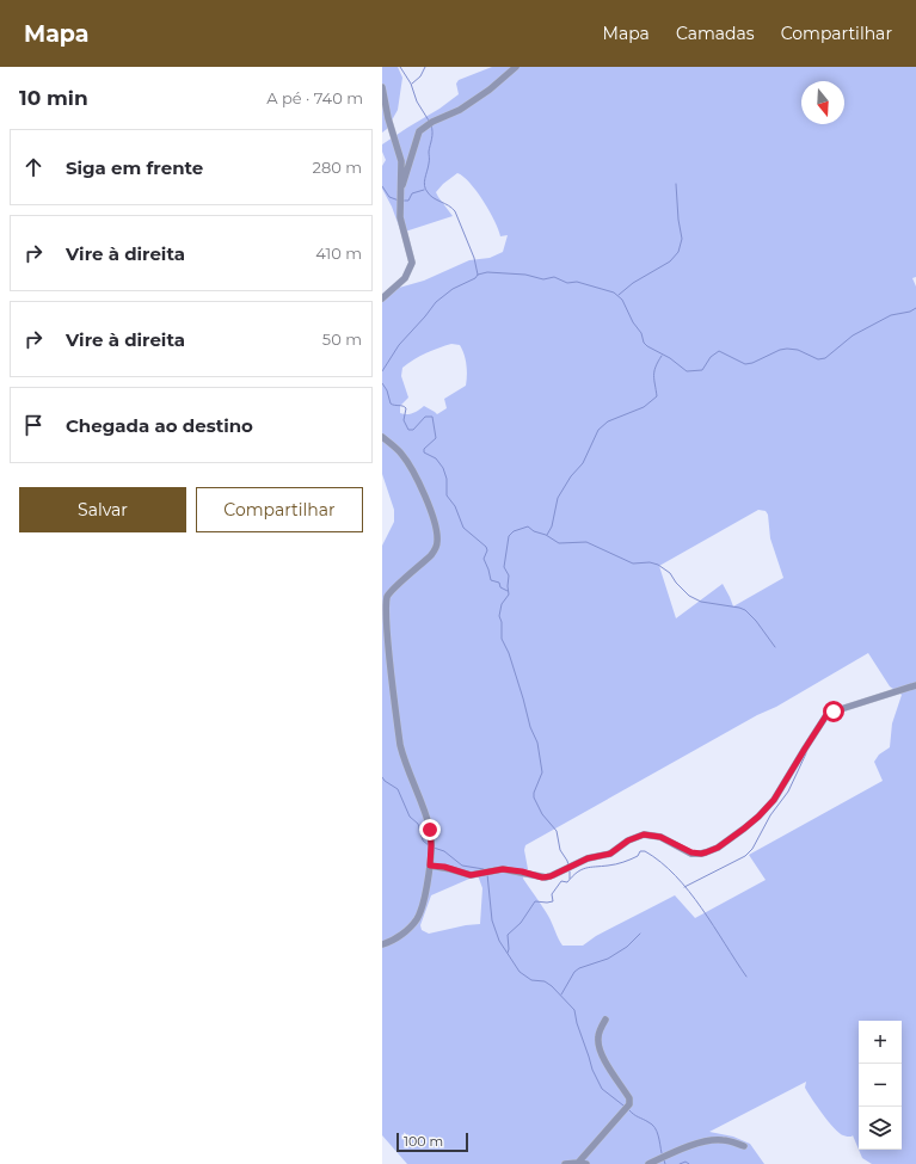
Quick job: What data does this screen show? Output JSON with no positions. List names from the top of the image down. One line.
{"scale_bar":"100 m","north":"bottom","page":{"header":"Mapa","nav":["Mapa","Camadas","Compartilhar"],"heading":["10 min","A pé · 740 m"],"list":[["Siga em frente","280 m"],["Vire à direita","410 m"],["Vire à direita","50 m"],"Chegada ao destino"],"buttons":["Salvar","Compartilhar"],"map_buttons":["+","−"],"scale":"100 m"}}
